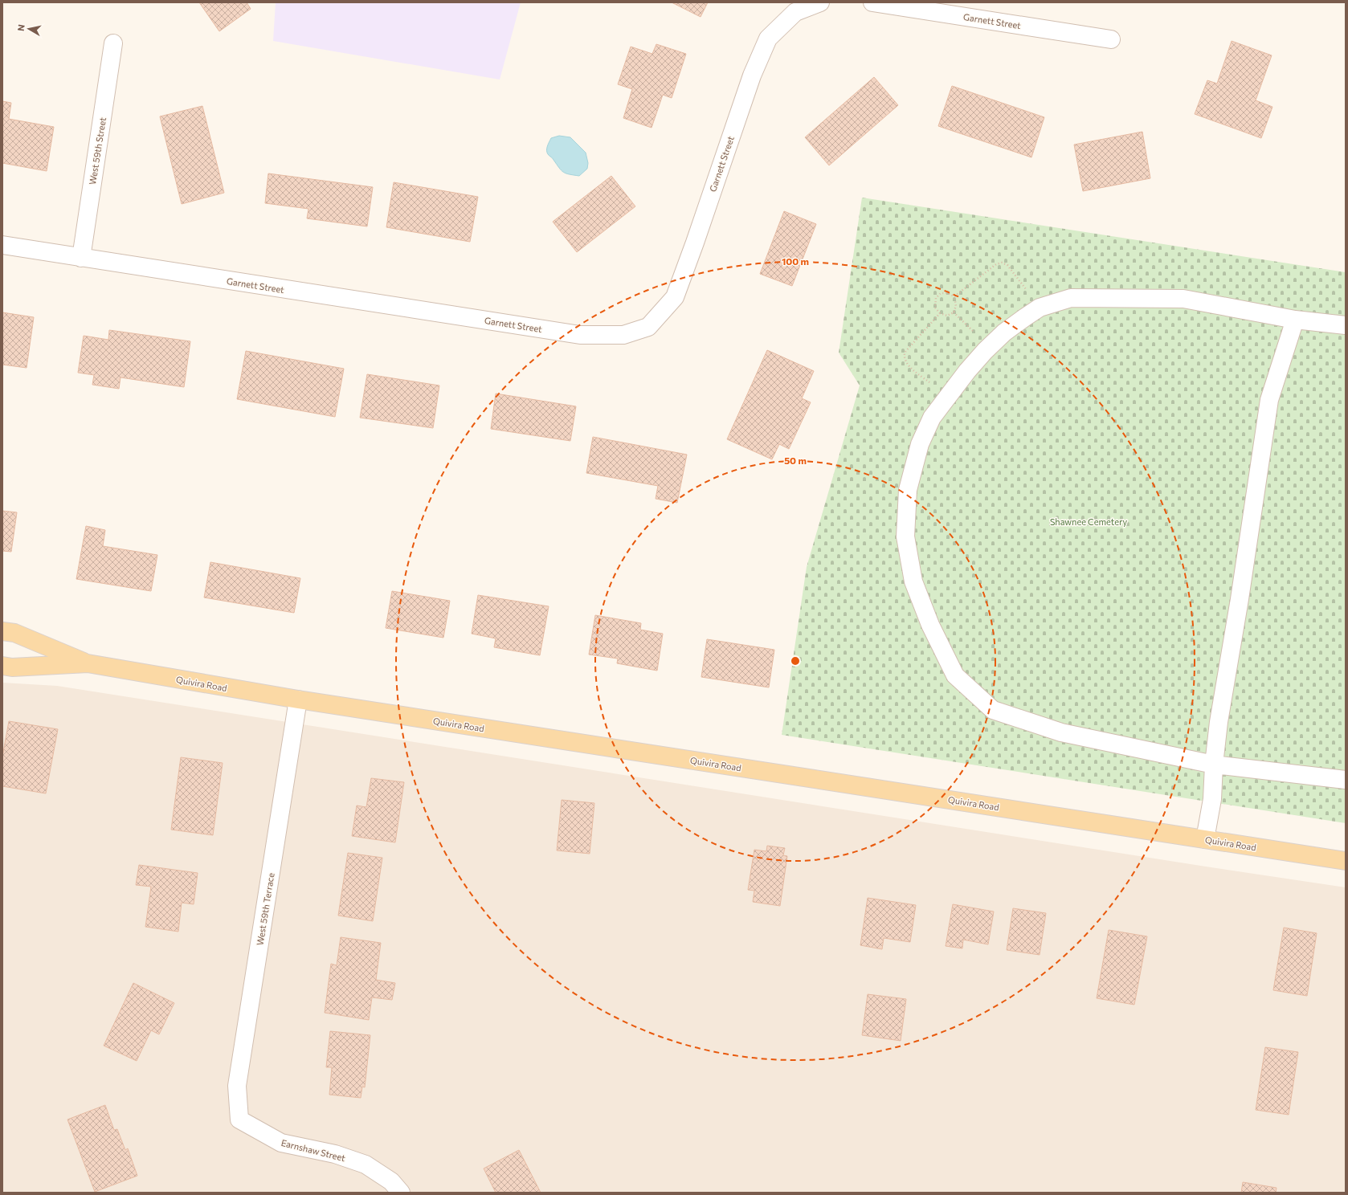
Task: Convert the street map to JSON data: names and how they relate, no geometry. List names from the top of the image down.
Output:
{
  "streets": {
    "main road": ["Quivira Road"],
    "street": [
      "Garnett Street",
      "West 59th Street",
      "West 59th Terrace",
      "Earnshaw Street"
    ]
  },
  "crossings": [
    ["Garnett Street", "West 59th Street"],
    ["Quivira Road", "West 59th Terrace"],
    ["West 59th Terrace", "Earnshaw Street"]
  ],
  "parks": ["Shawnee Cemetery"],
  "north": "left",
  "rings": ["100 m", "50 m"]
}
